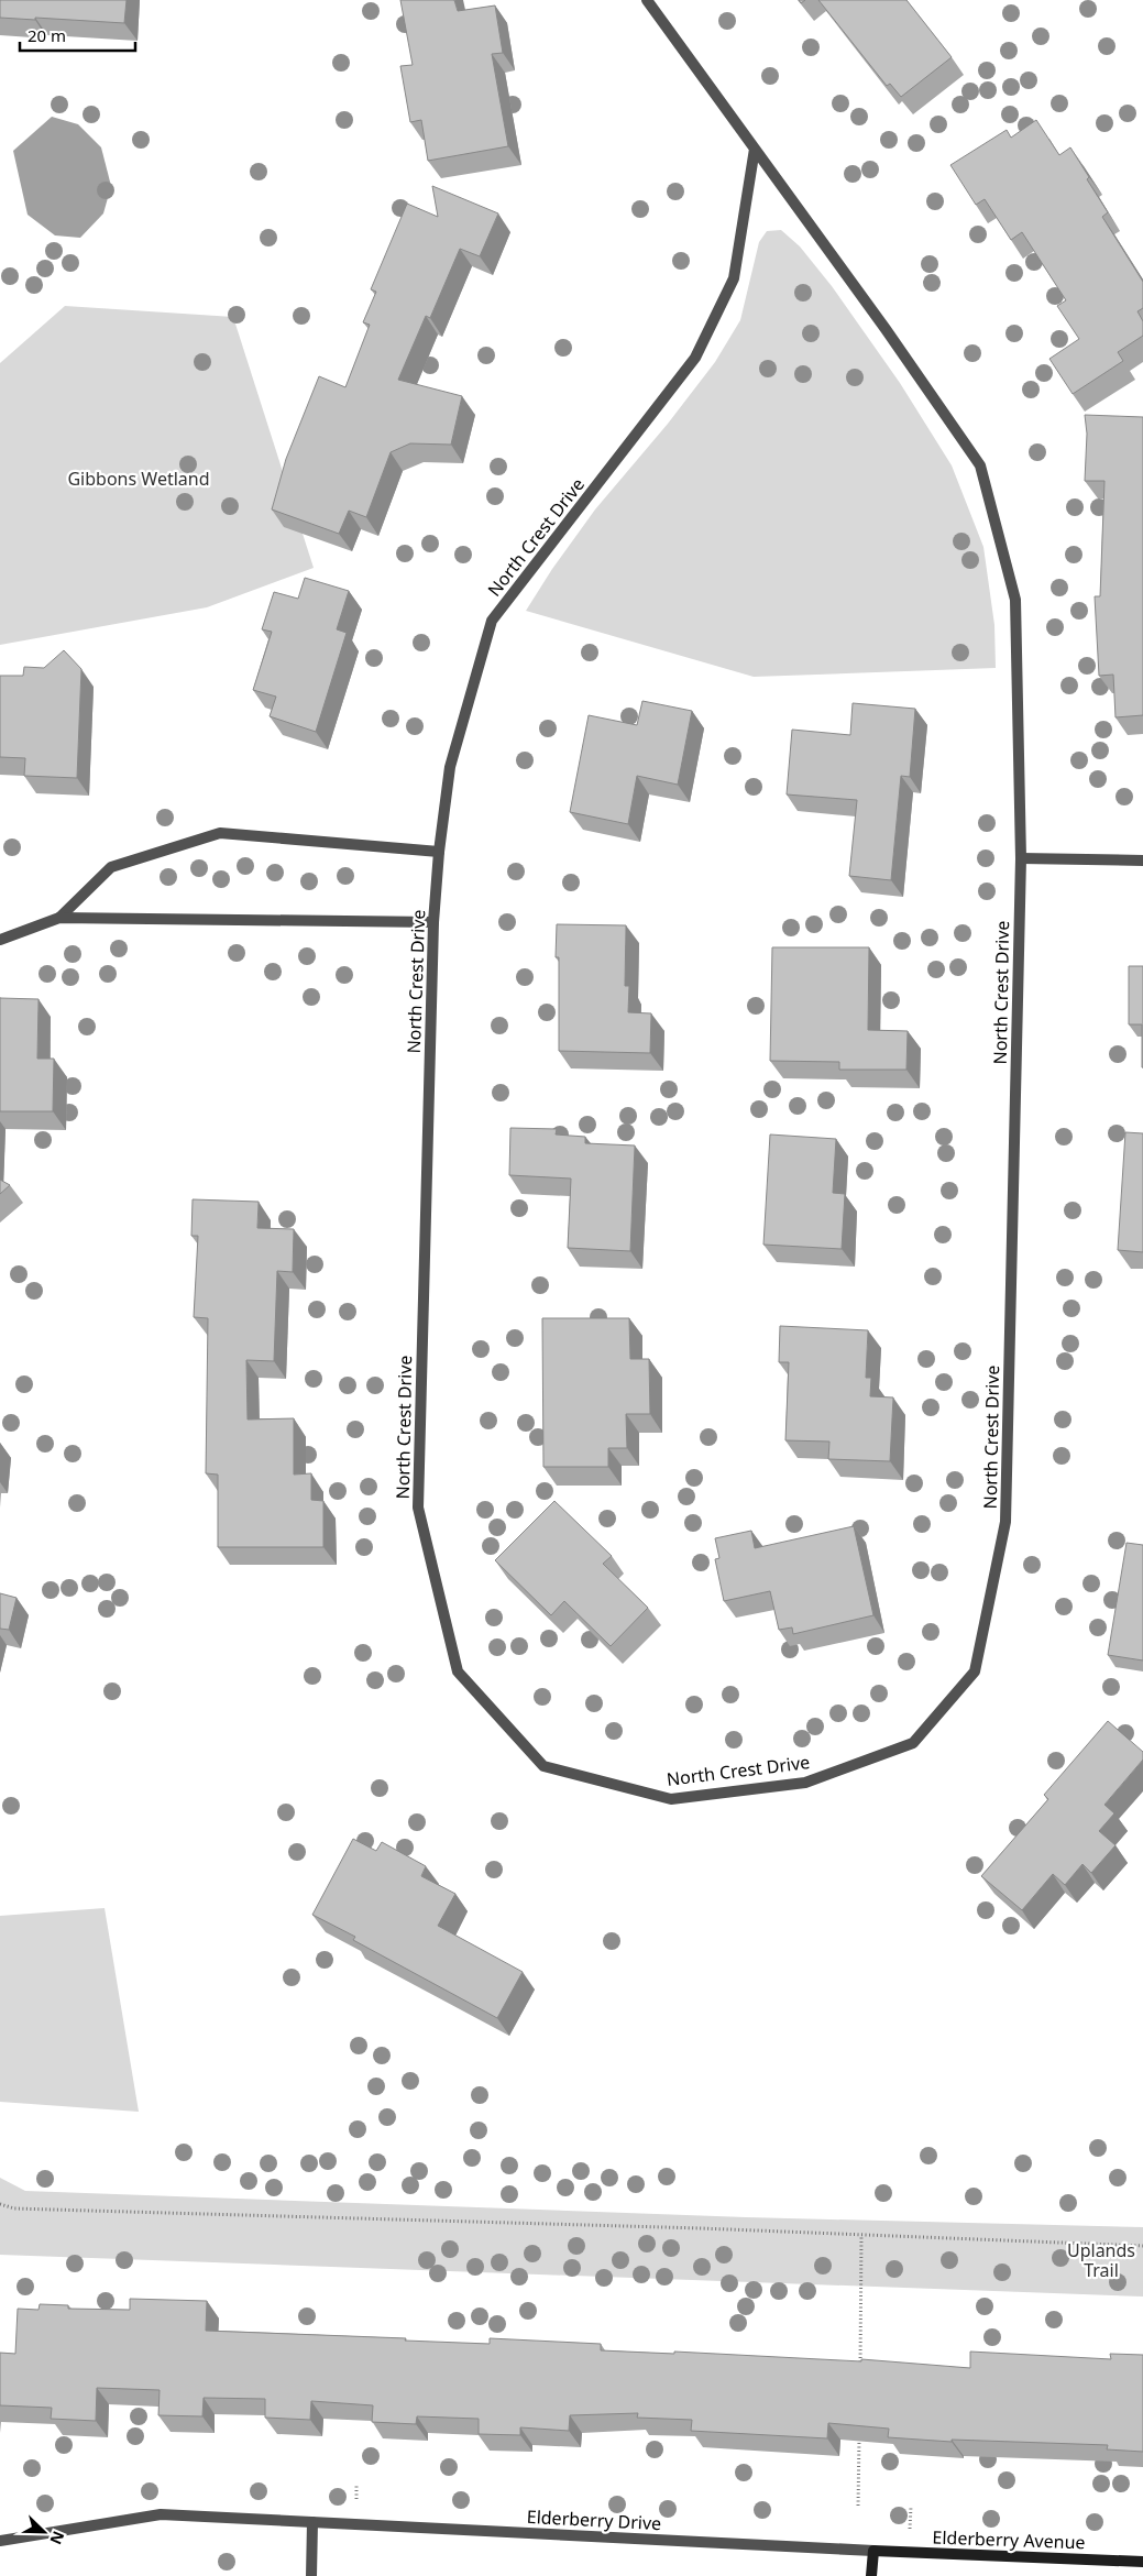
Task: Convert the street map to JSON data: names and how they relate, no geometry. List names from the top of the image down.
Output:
{
  "streets": {
    "street": ["North Crest Drive", "Elderberry Drive", "Elderberry Avenue"]
  },
  "crossings": [
    ["Elderberry Drive", "Elderberry Avenue"]
  ],
  "parks": ["Gibbons Wetland", "Uplands Trail"],
  "scale_bar": "20 m",
  "north": "bottom right"
}
